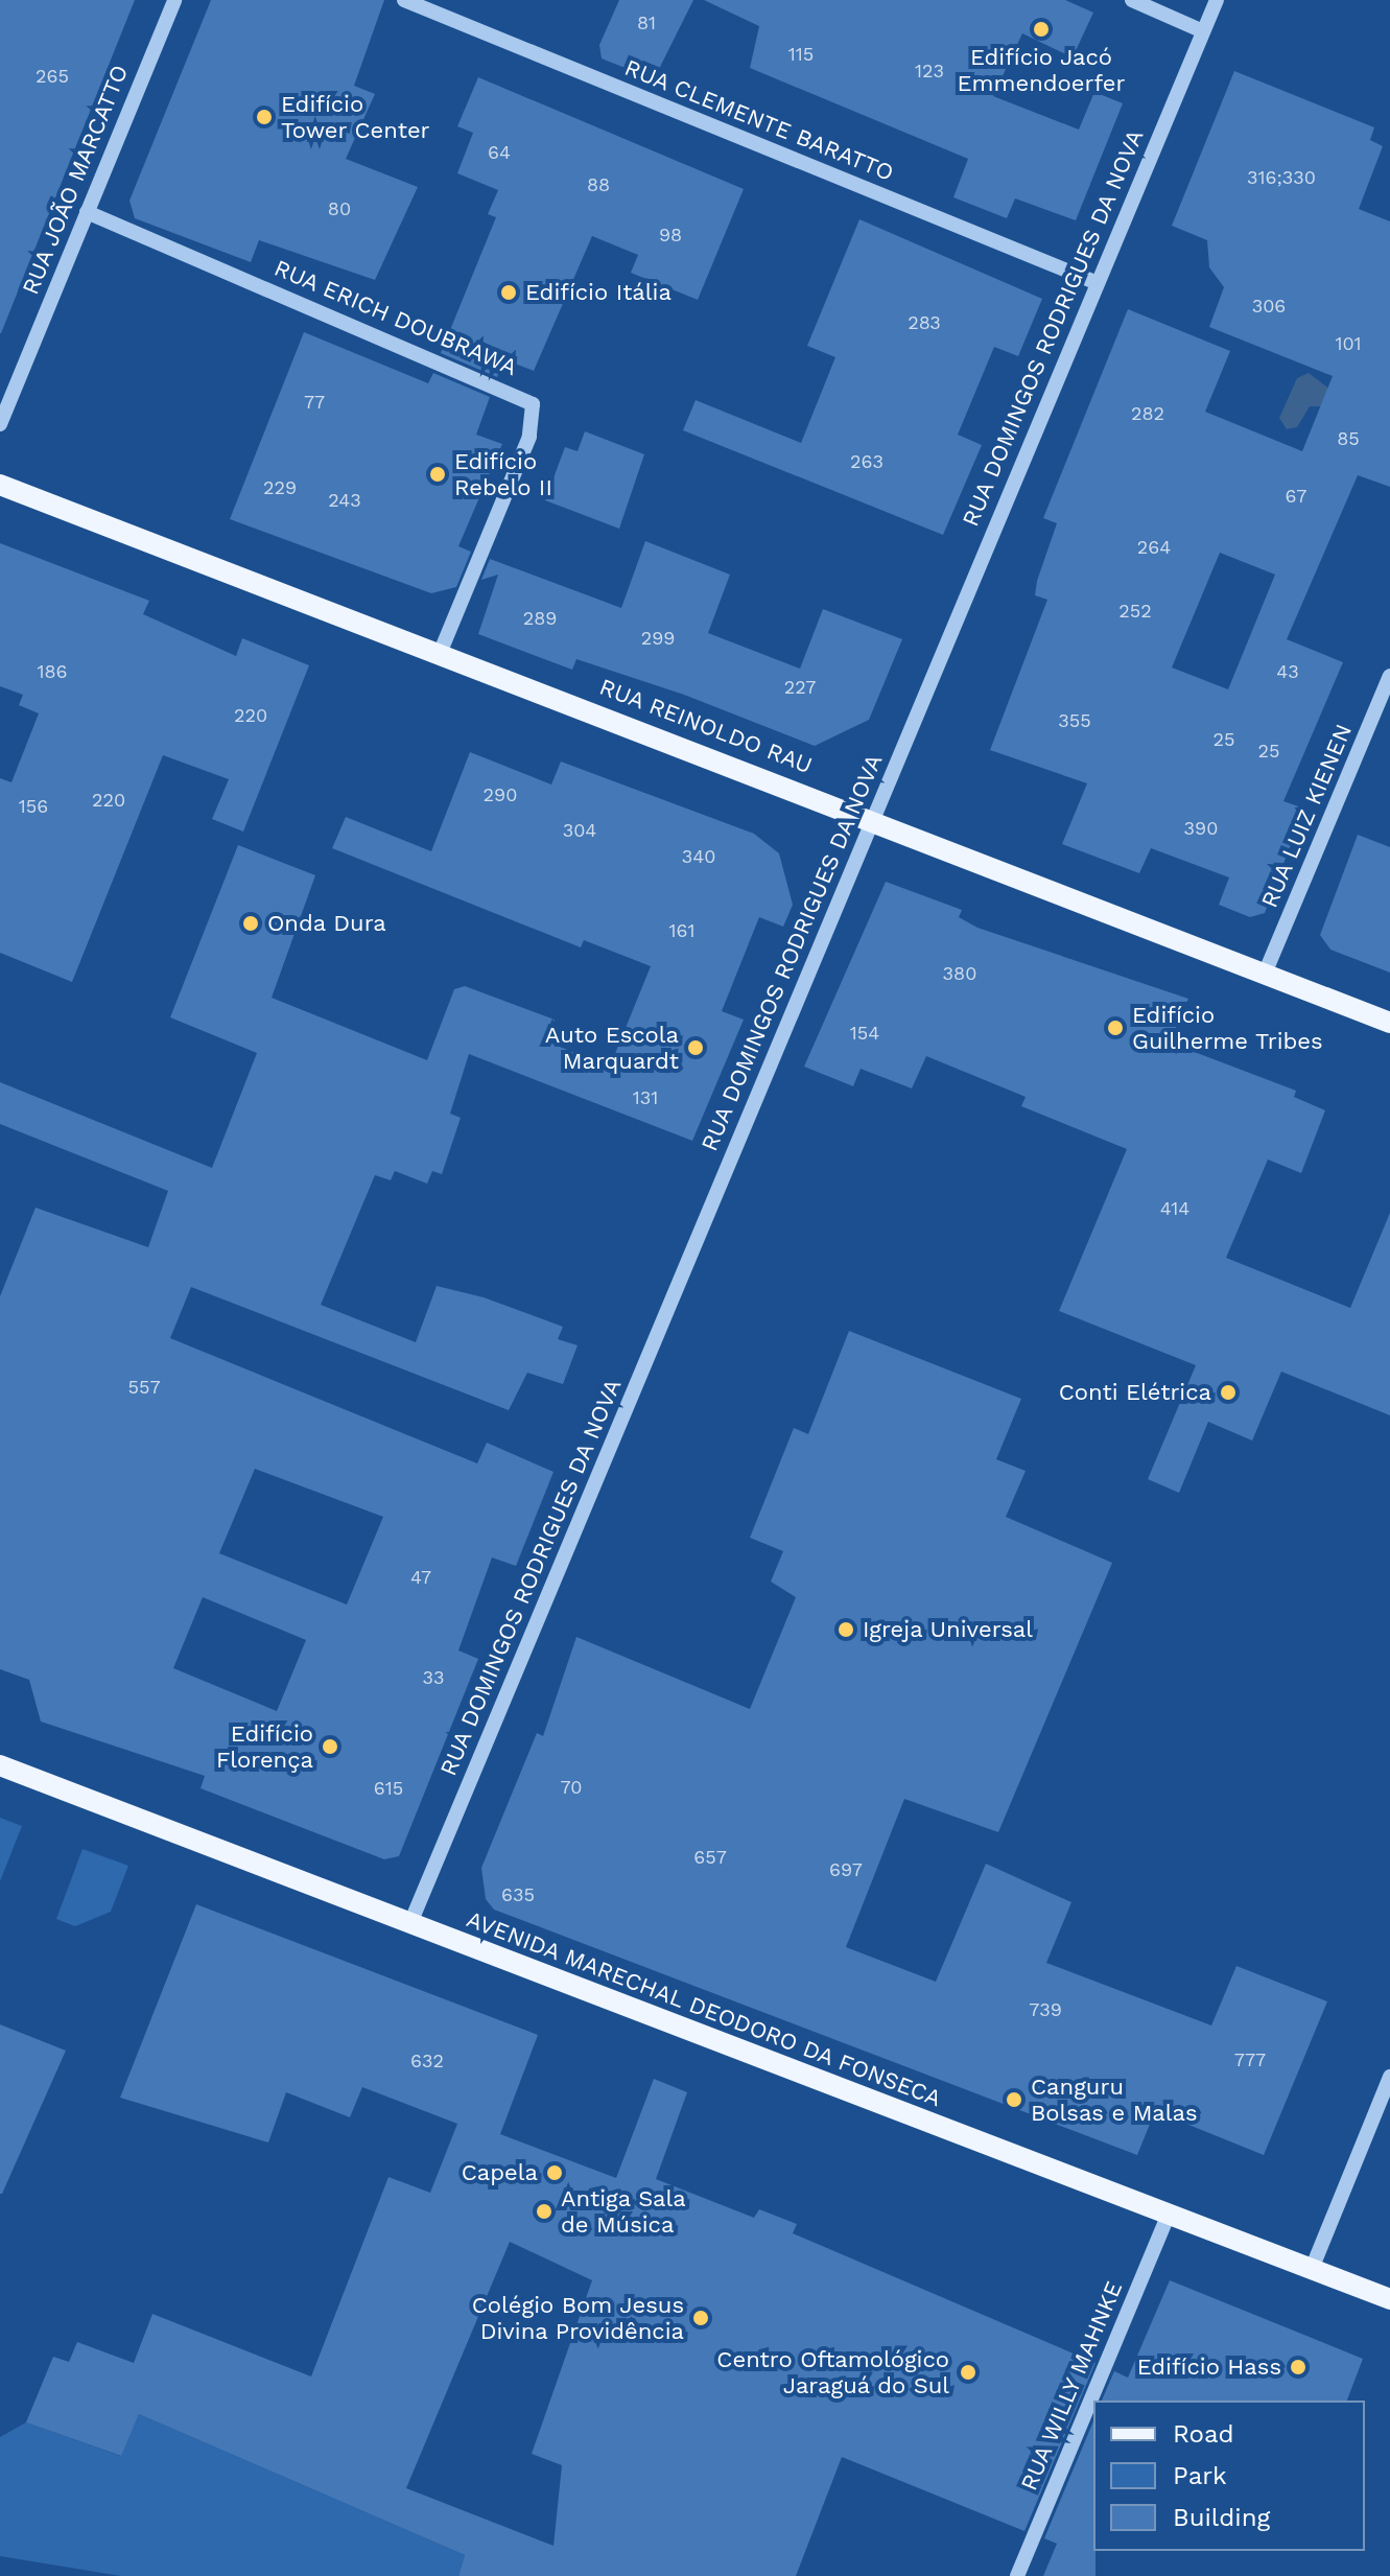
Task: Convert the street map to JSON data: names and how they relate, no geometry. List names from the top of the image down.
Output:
{
  "streets": {
    "main road": ["RUA REINOLDO RAU", "AVENIDA MARECHAL DEODORO DA FONSECA"],
    "street": [
      "RUA CLEMENTE BARATTO",
      "RUA JOÃO MARCATTO",
      "RUA ERICH DOUBRAWA",
      "RUA DOMINGOS RODRIGUES DA NOVA",
      "RUA LUIZ KIENEN",
      "RUA WILLY MAHNKE"
    ]
  },
  "crossings": [
    ["RUA CLEMENTE BARATTO", "RUA DOMINGOS RODRIGUES DA NOVA"],
    ["RUA JOÃO MARCATTO", "RUA ERICH DOUBRAWA"],
    ["RUA ERICH DOUBRAWA", "RUA REINOLDO RAU"],
    ["RUA DOMINGOS RODRIGUES DA NOVA", "RUA REINOLDO RAU"],
    ["RUA DOMINGOS RODRIGUES DA NOVA", "AVENIDA MARECHAL DEODORO DA FONSECA"],
    ["RUA REINOLDO RAU", "RUA LUIZ KIENEN"],
    ["AVENIDA MARECHAL DEODORO DA FONSECA", "RUA WILLY MAHNKE"]
  ],
  "places": [
    "Edifício Jacó Emmendoerfer",
    "Edifício Tower Center",
    "Edifício Itália",
    "Edifício Rebelo II",
    "Onda Dura",
    "Edifício Guilherme Tribes",
    "Auto Escola Marquardt",
    "Conti Elétrica",
    "Igreja Universal",
    "Edifício Florença",
    "Canguru Bolsas e Malas",
    "Capela",
    "Antiga Sala de Música",
    "Colégio Bom Jesus Divina Providência",
    "Edifício Hass",
    "Centro Oftamológico Jaraguá do Sul"
  ],
  "house_numbers": [
    "81",
    "115",
    "123",
    "265",
    "64",
    "316;330",
    "88",
    "80",
    "98",
    "306",
    "283",
    "101",
    "77",
    "282",
    "85",
    "263",
    "229",
    "67",
    "243",
    "264",
    "252",
    "289",
    "299",
    "186",
    "43",
    "227",
    "220",
    "355",
    "25",
    "25",
    "290",
    "220",
    "156",
    "390",
    "304",
    "340",
    "161",
    "380",
    "154",
    "131",
    "414",
    "557",
    "47",
    "33",
    "70",
    "615",
    "657",
    "697",
    "635",
    "739",
    "777",
    "632"
  ],
  "legend": ["Road", "Park", "Building"]
}
